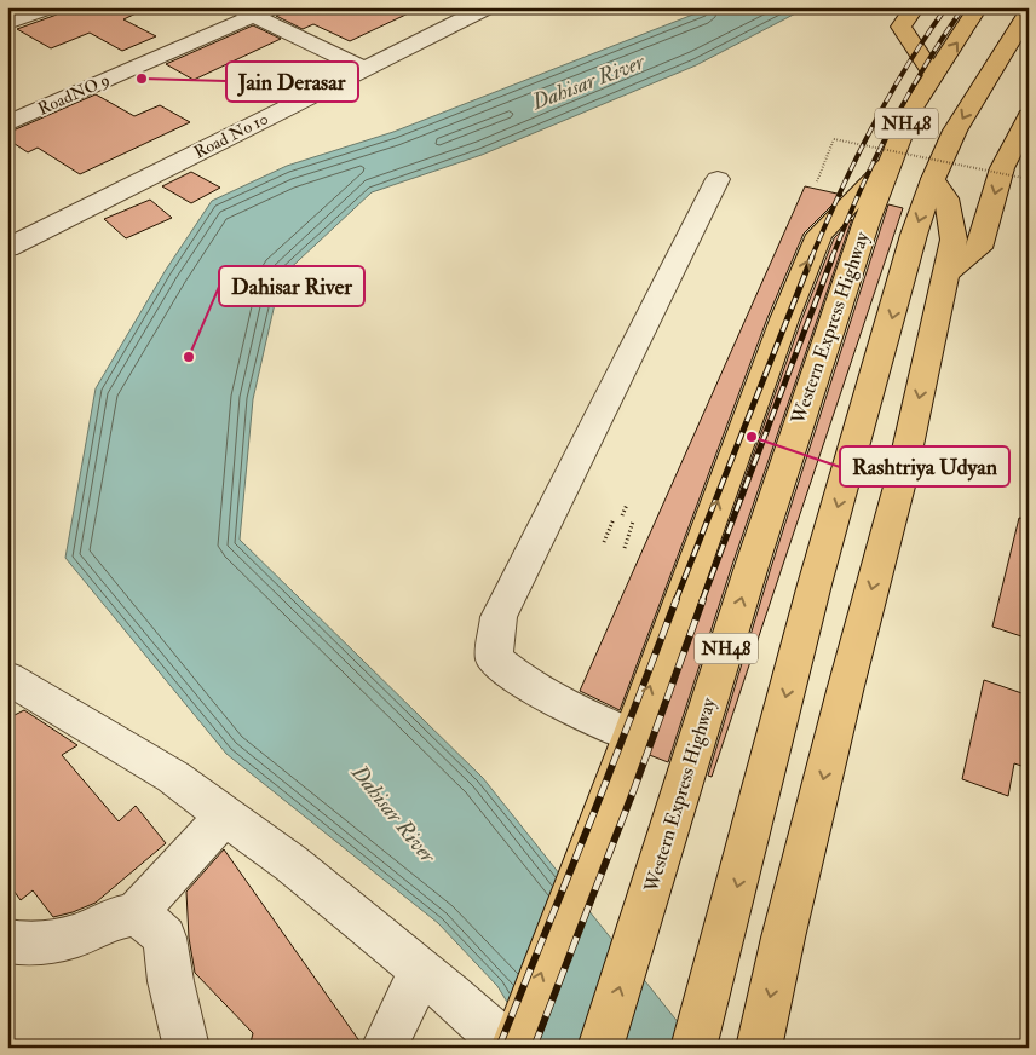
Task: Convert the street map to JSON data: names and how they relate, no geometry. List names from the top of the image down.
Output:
{
  "streets": {
    "main road": ["NH48", "Western Express Highway"],
    "street": ["RoadNO 9", "Road No 10"]
  },
  "water": ["Dahisar River"],
  "places": ["Jain Derasar", "Dahisar River", "Rashtriya Udyan"]
}
